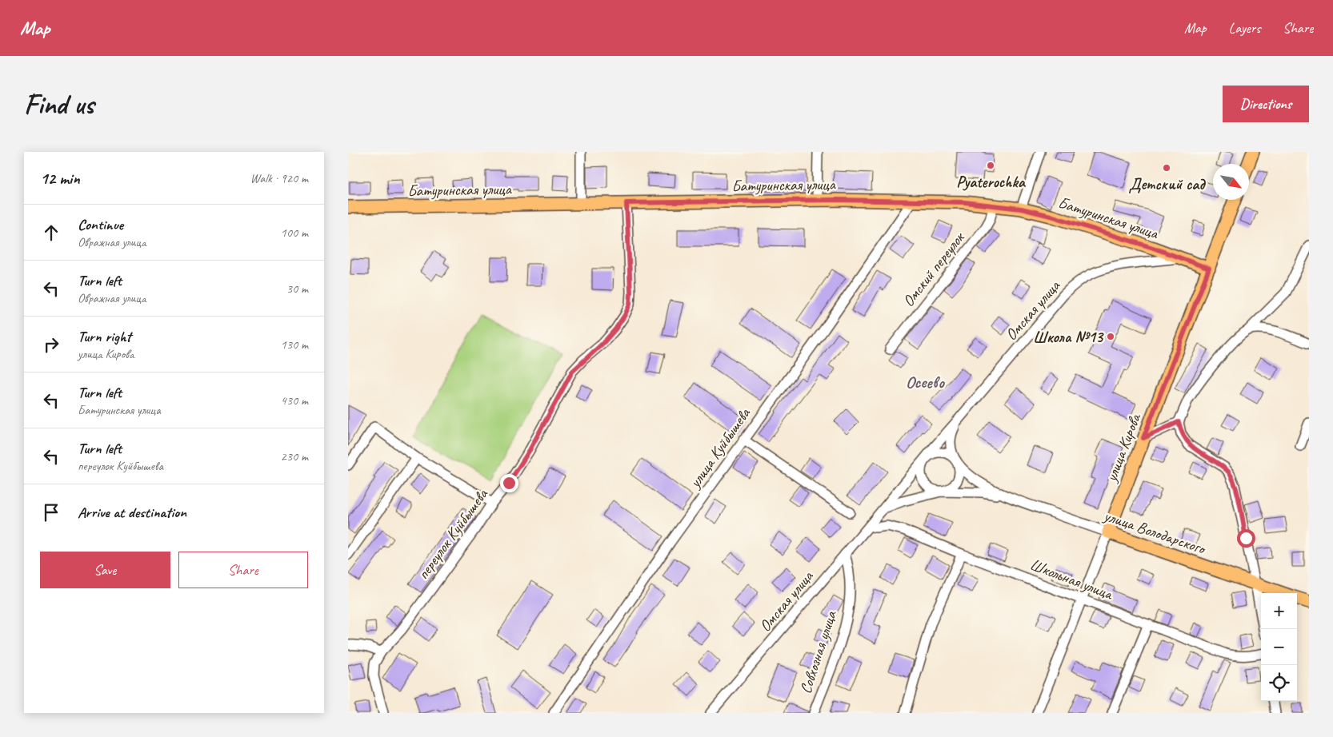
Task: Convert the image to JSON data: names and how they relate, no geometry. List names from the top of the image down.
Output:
{
  "streets": {
    "main road": ["Батуринская улица", "улица Кирова", "улица Володарского"],
    "street": [
      "Омский переулок",
      "Омская улица",
      "улица Куйбышева",
      "переулок Куйбышева",
      "Школьная улица",
      "Совхозная улица"
    ]
  },
  "crossings": [
    ["Батуринская улица", "Омский переулок"],
    ["Батуринская улица", "Омская улица"],
    ["Батуринская улица", "улица Куйбышева"],
    ["Батуринская улица", "улица Кирова"],
    ["Батуринская улица", "переулок Куйбышева"],
    ["Омская улица", "улица Володарского"],
    ["Омская улица", "Школьная улица"],
    ["Омская улица", "Совхозная улица"],
    ["улица Кирова", "улица Володарского"],
    ["улица Кирова", "Школьная улица"]
  ],
  "districts": ["Осеево"],
  "places": ["Pyaterochka", "Детский сад", "Школа №13"],
  "north": "bottom right",
  "page": {
    "header": "Map",
    "nav": ["Map", "Layers", "Share"],
    "buttons": [
      "Directions",
      ["Save", "Share"]
    ],
    "title": "Find us",
    "heading": ["12 min", "Walk · 920 m"],
    "list": [
      ["Continue", "Овражная улица", "100 m"],
      ["Turn left", "Овражная улица", "30 m"],
      ["Turn right", "улица Кирова", "130 m"],
      ["Turn left", "Батуринская улица", "430 m"],
      ["Turn left", "переулок Куйбышева", "230 m"],
      "Arrive at destination"
    ],
    "map_buttons": ["+", "−"]
  }
}
